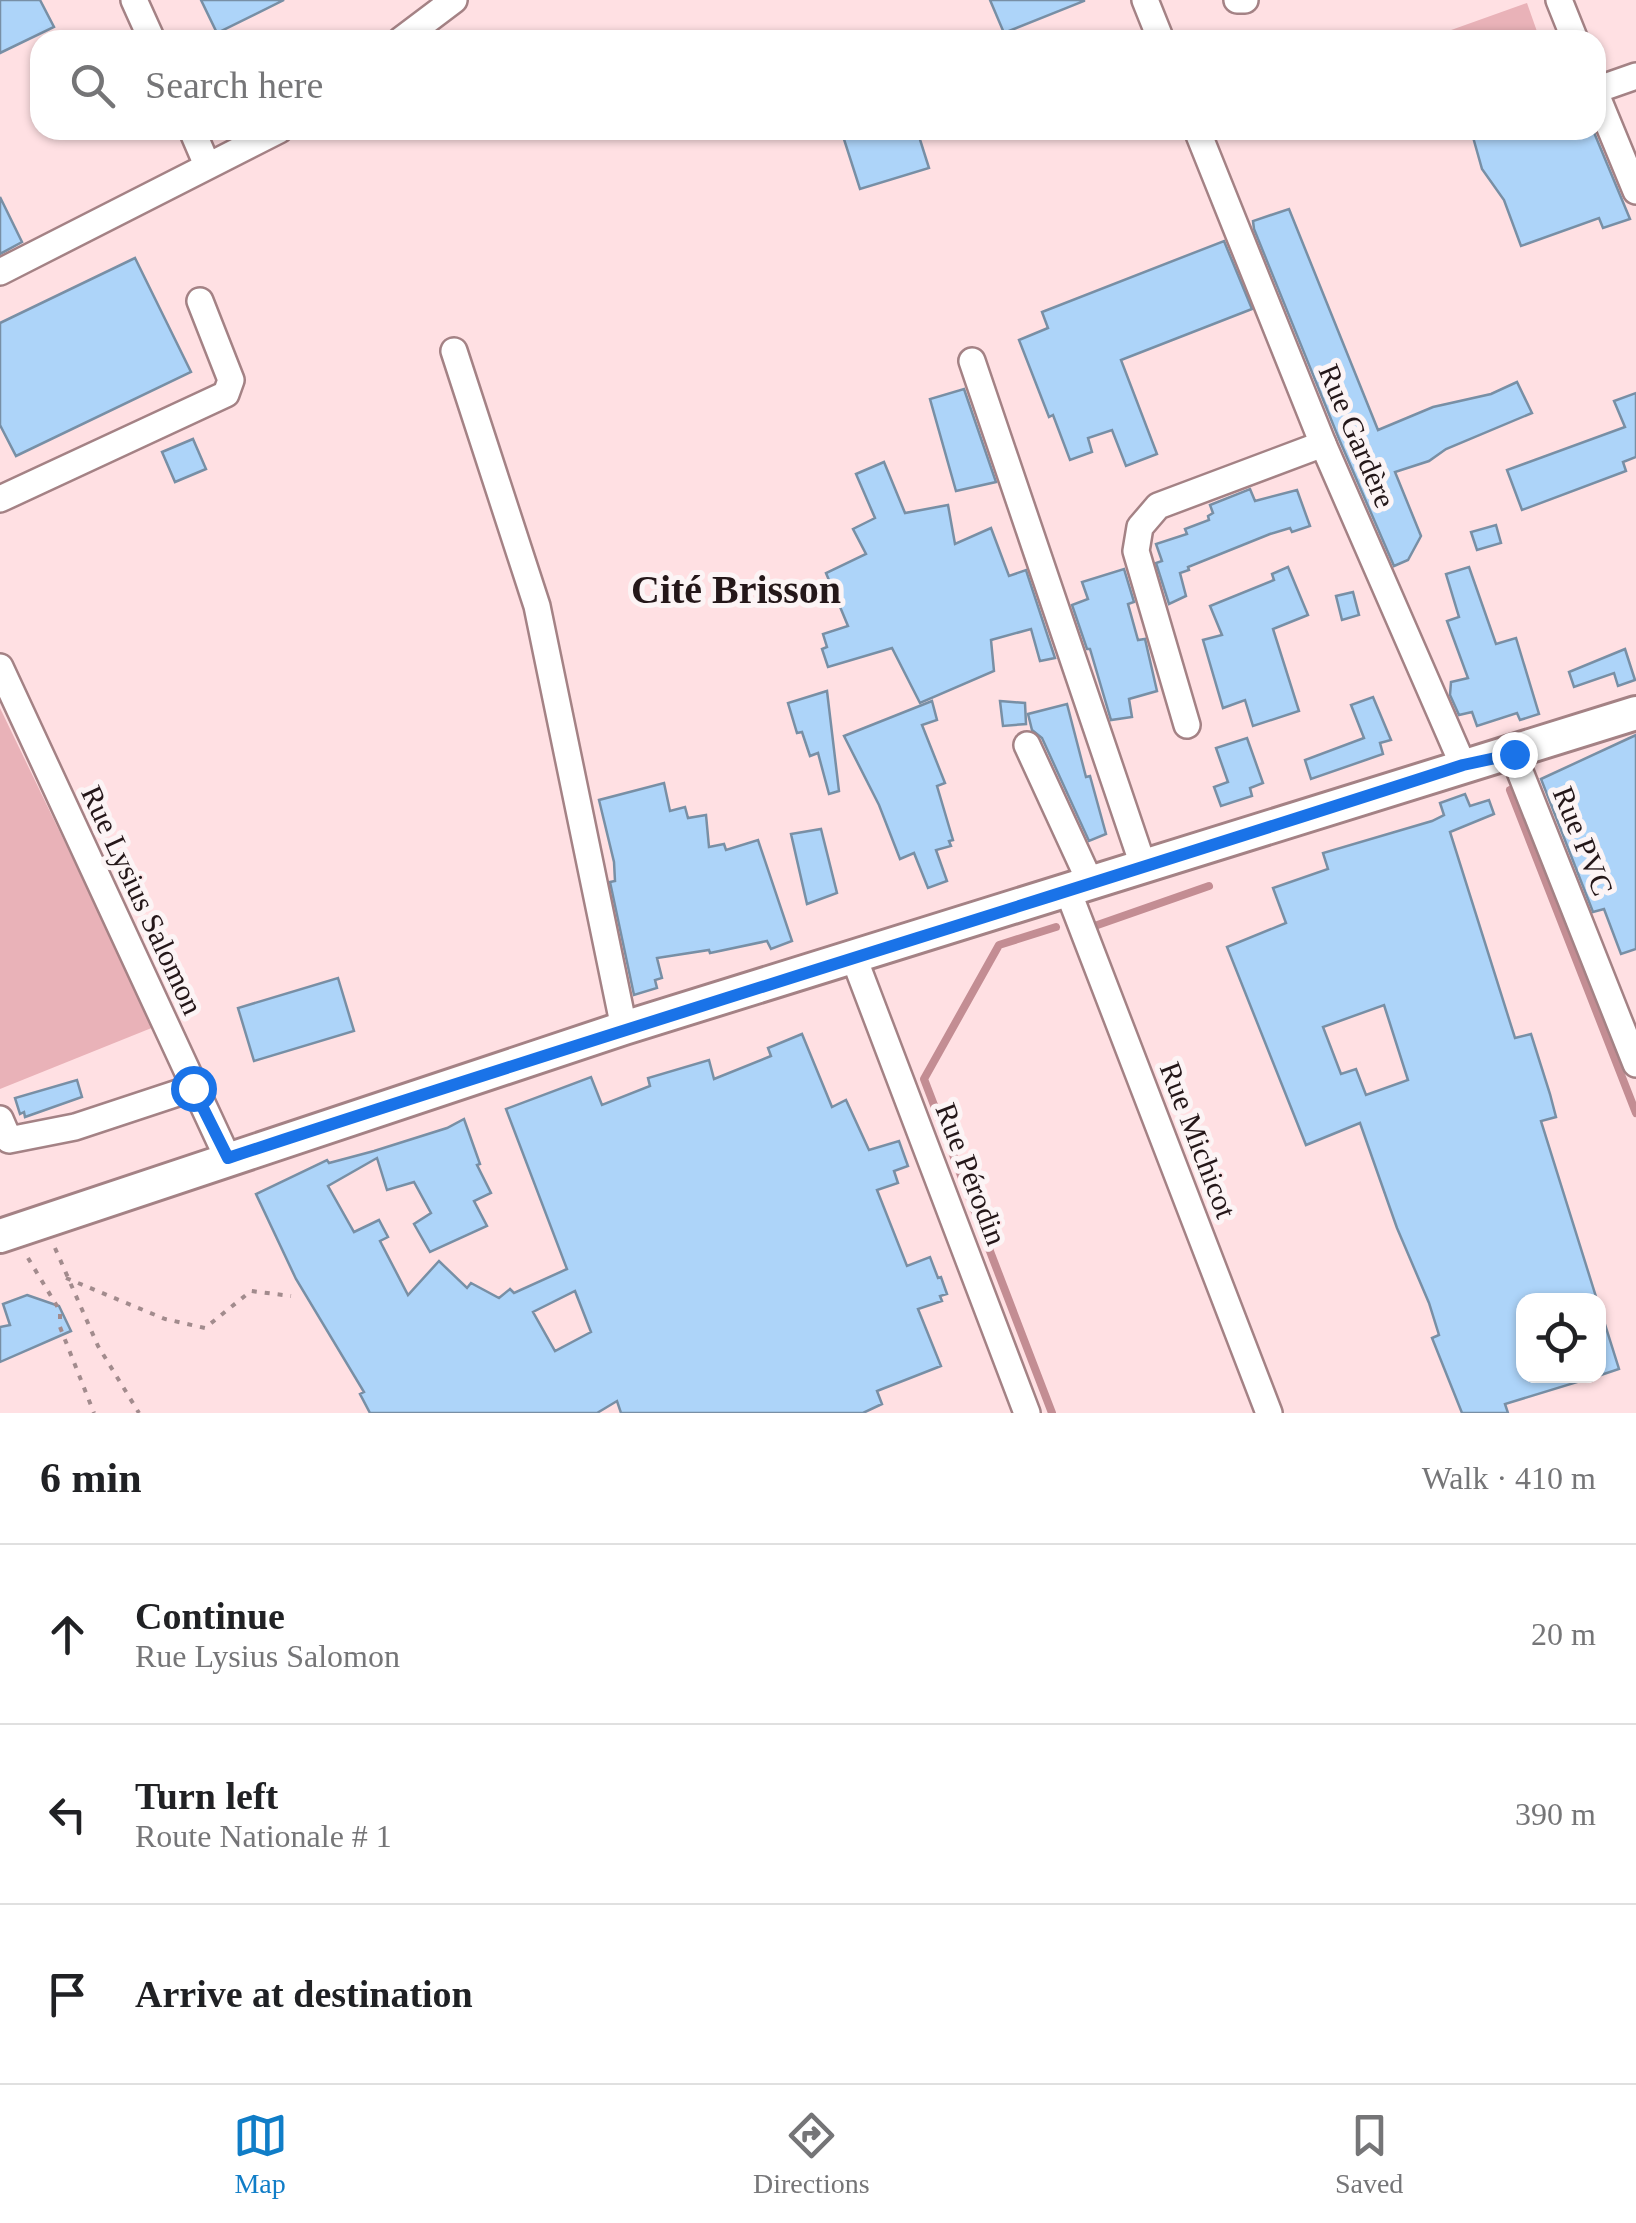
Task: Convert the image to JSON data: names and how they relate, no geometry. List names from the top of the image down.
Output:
{
  "streets": {
    "street": [
      "Rue Gardère",
      "Rue PVC",
      "Rue Lysius Salomon",
      "Rue Michicot",
      "Rue Pérodin"
    ]
  },
  "districts": ["Cité Brisson"],
  "page": {
    "search": "Search here",
    "heading": ["6 min", "Walk · 410 m"],
    "list": [
      ["Continue", "Rue Lysius Salomon", "20 m"],
      ["Turn left", "Route Nationale # 1", "390 m"],
      "Arrive at destination"
    ],
    "nav": ["Map", "Directions", "Saved"]
  }
}
